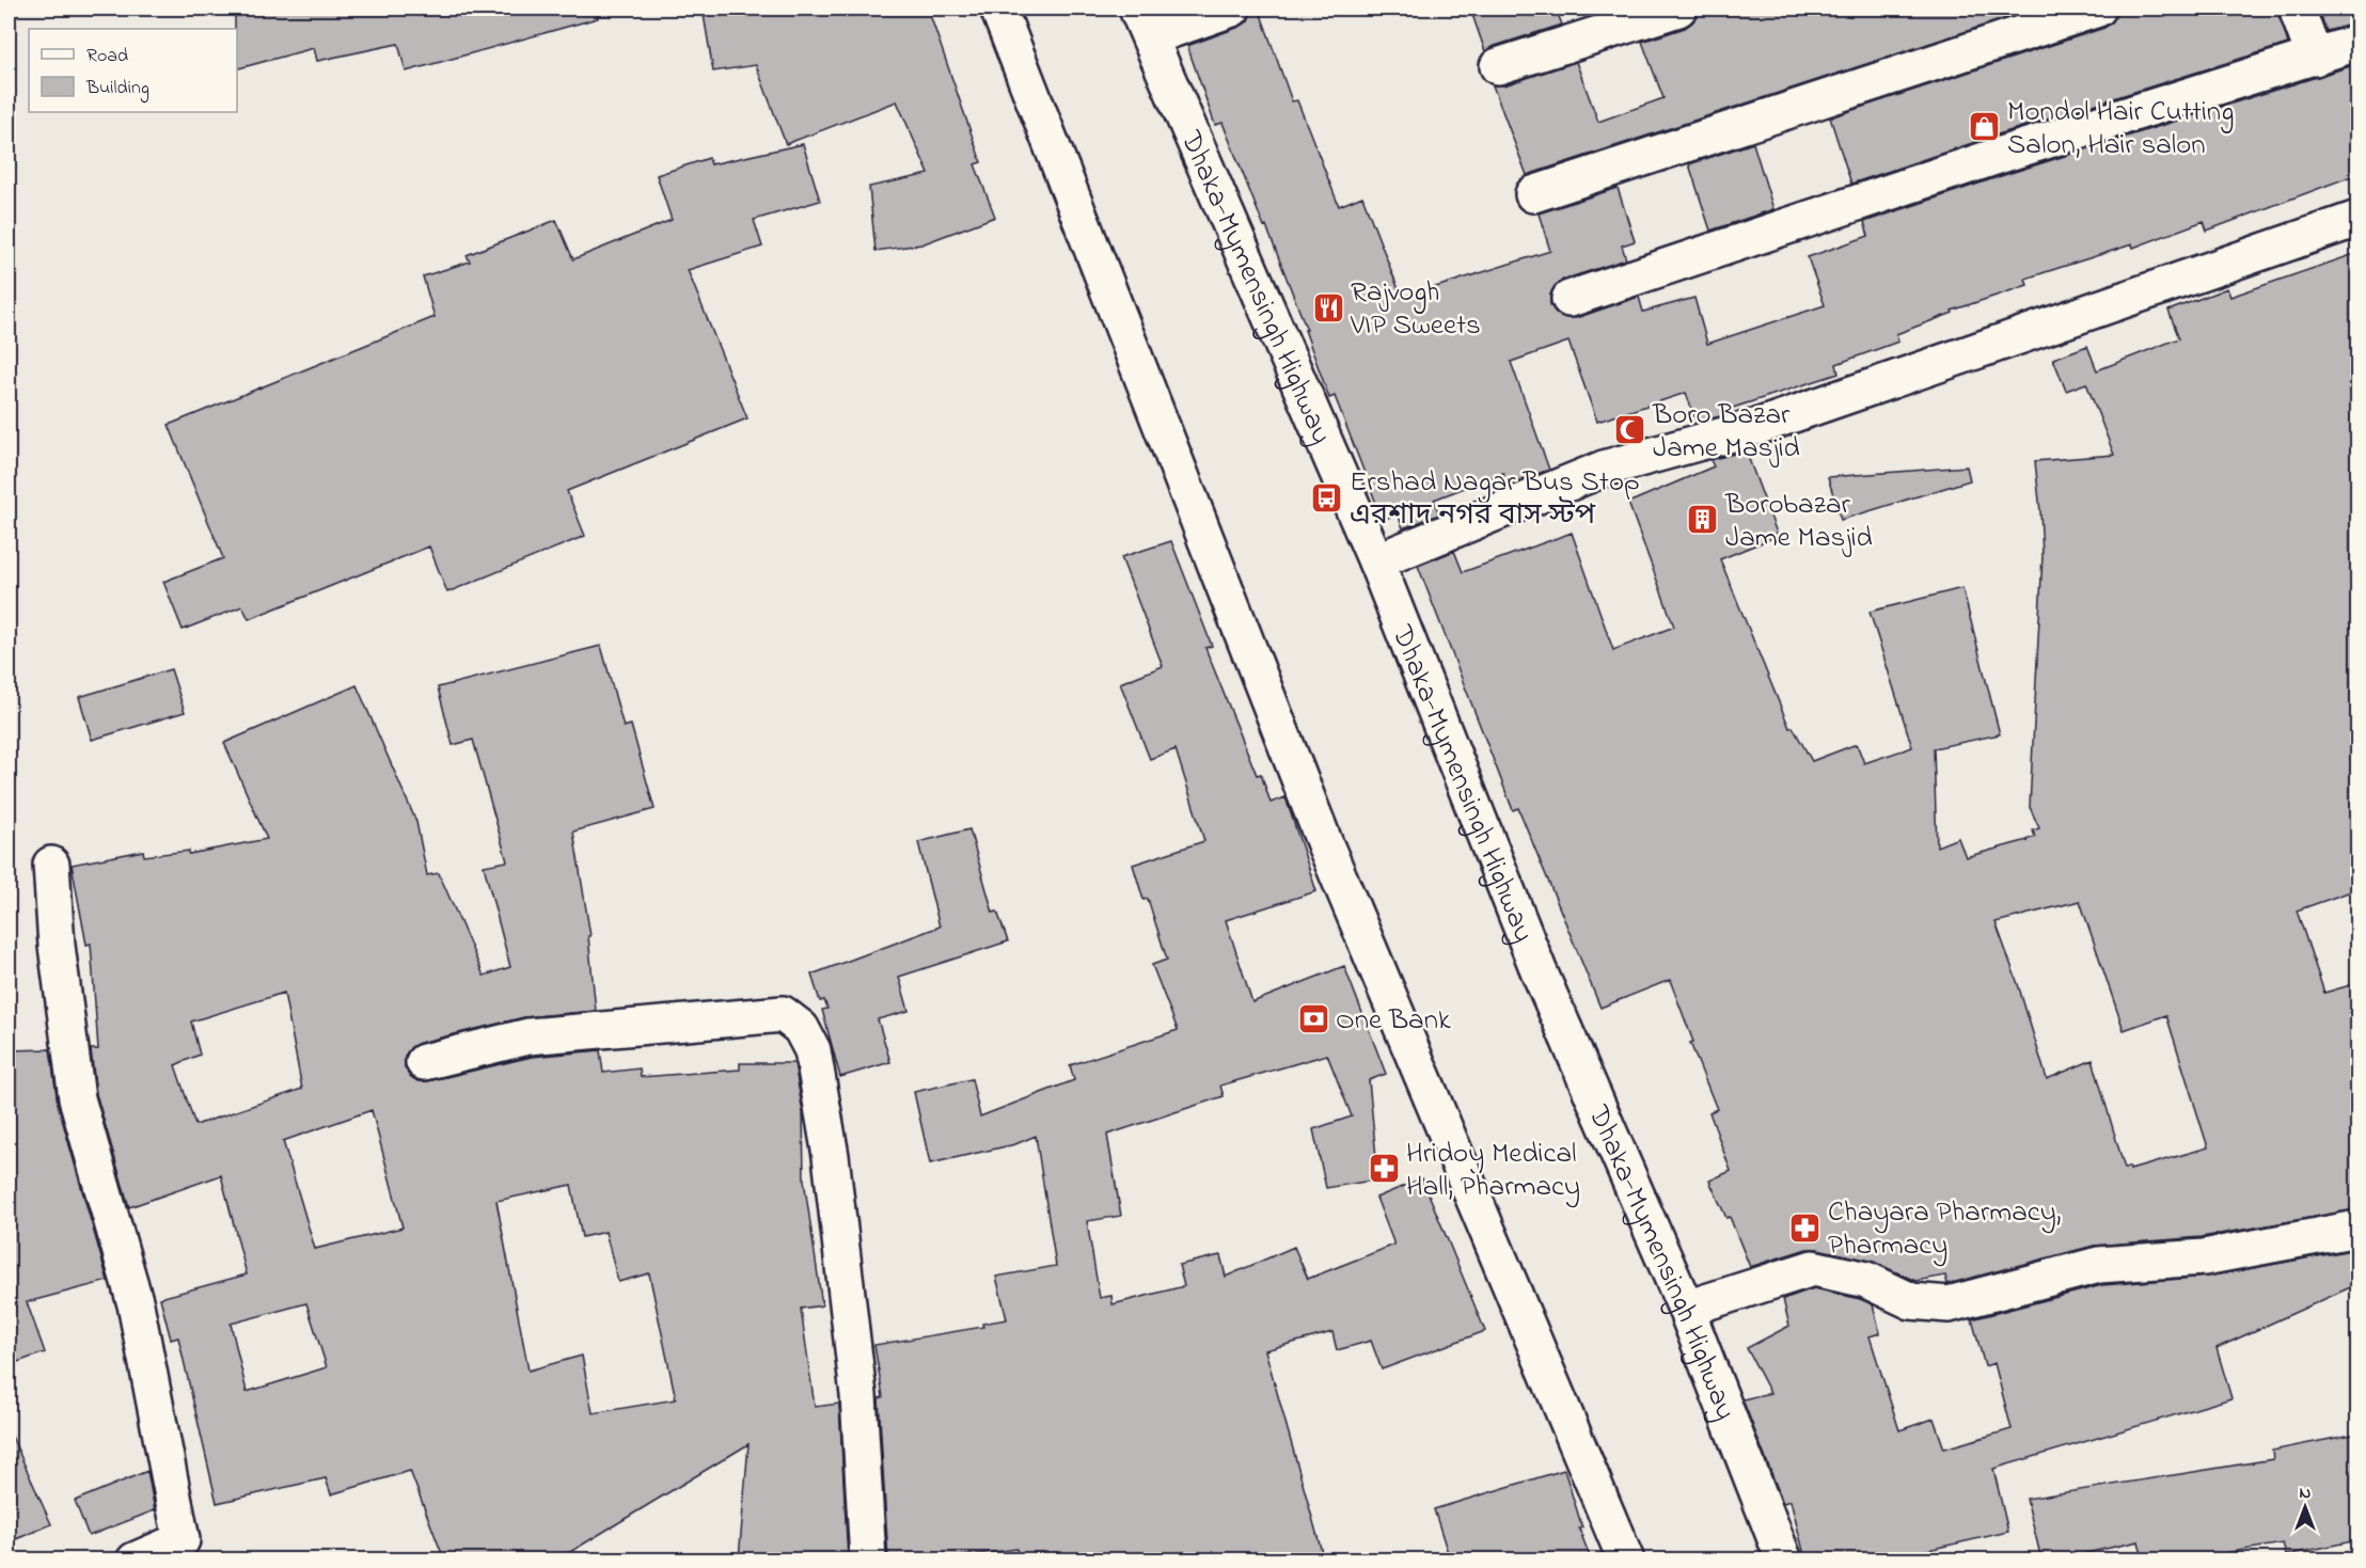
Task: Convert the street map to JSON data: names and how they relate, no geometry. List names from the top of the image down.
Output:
{
  "streets": {
    "main road": ["Dhaka-Mymensingh Highway"]
  },
  "places": {
    "shop": ["Mondol Hair Cutting Salon, Hair salon"],
    "restaurant": ["Rajvogh VIP Sweets"],
    "mosque": ["Boro Bazar Jame Masjid"],
    "bus stop": ["Ershad Nagar Bus Stop এরশাদ নগর বাস স্টপ"],
    "building": ["Borobazar Jame Masjid"],
    "bank": ["One Bank"],
    "pharmacy": ["Hridoy Medical Hall, Pharmacy", "Chayara Pharmacy, Pharmacy"]
  },
  "legend": ["Road", "Building"],
  "north": "top"
}
